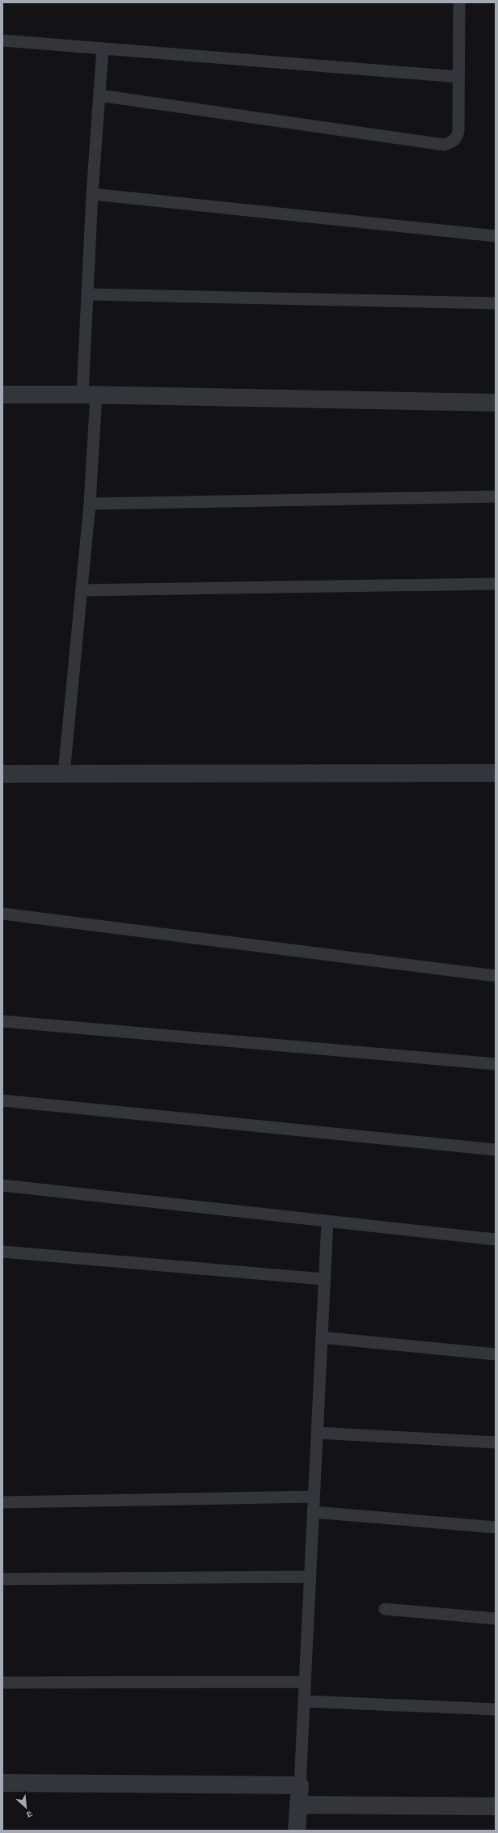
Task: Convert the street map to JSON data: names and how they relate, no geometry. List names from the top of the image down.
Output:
{
  "north": "bottom right"
}
